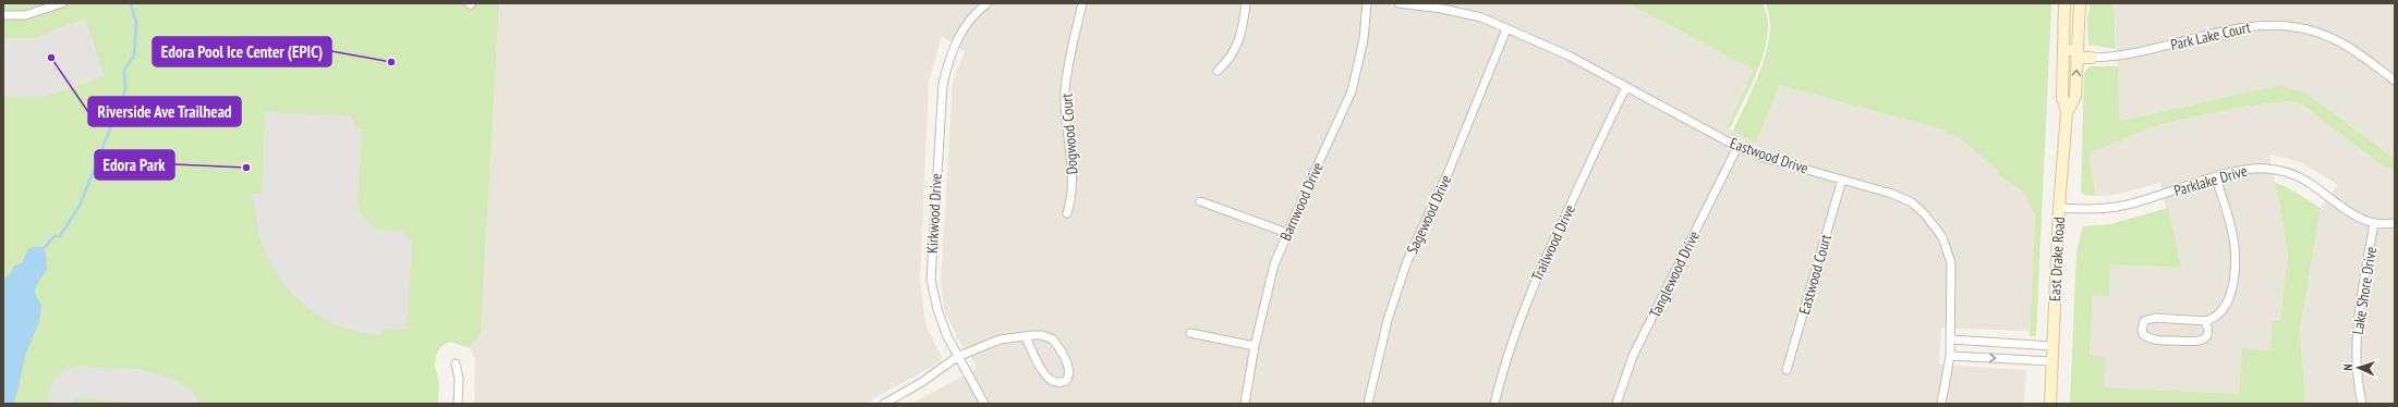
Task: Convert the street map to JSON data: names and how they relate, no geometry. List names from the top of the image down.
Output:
{
  "streets": {
    "main road": ["East Drake Road"],
    "street": [
      "Park Lake Court",
      "Dogwood Court",
      "Eastwood Drive",
      "Parklake Drive",
      "Barnwood Drive",
      "Kirkwood Drive",
      "Sagewood Drive",
      "Trailwood Drive",
      "Tanglewood Drive",
      "Eastwood Court",
      "Lake Shore Drive"
    ]
  },
  "crossings": [
    ["Eastwood Drive", "Sagewood Drive"],
    ["Eastwood Drive", "Trailwood Drive"],
    ["Eastwood Drive", "Tanglewood Drive"],
    ["Eastwood Drive", "Eastwood Court"],
    ["Parklake Drive", "East Drake Road"],
    ["Parklake Drive", "Lake Shore Drive"]
  ],
  "places": ["Riverside Ave Trailhead", "Edora Pool Ice Center (EPIC)", "Edora Park"],
  "north": "left"
}
